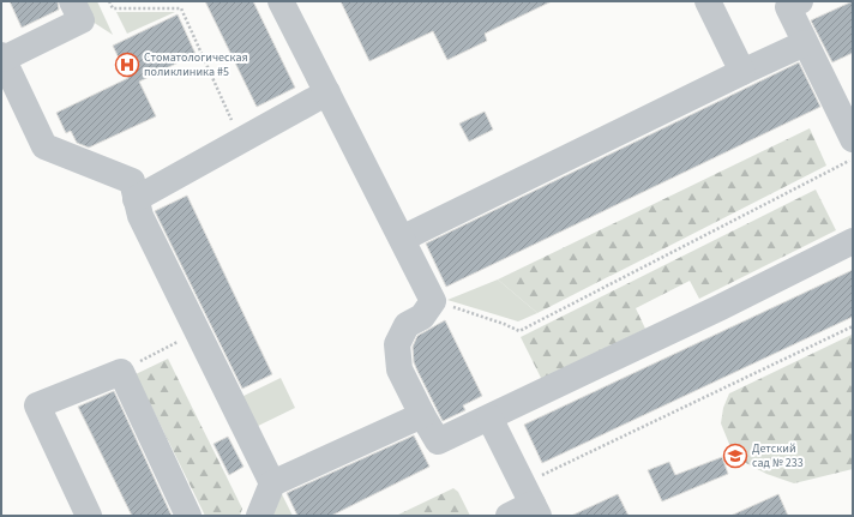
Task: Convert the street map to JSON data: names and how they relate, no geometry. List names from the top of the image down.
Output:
{
  "places": {
    "hospital": ["Стоматологическая поликлиника #5"],
    "school or university": ["Детский сад № 233"]
  }
}
